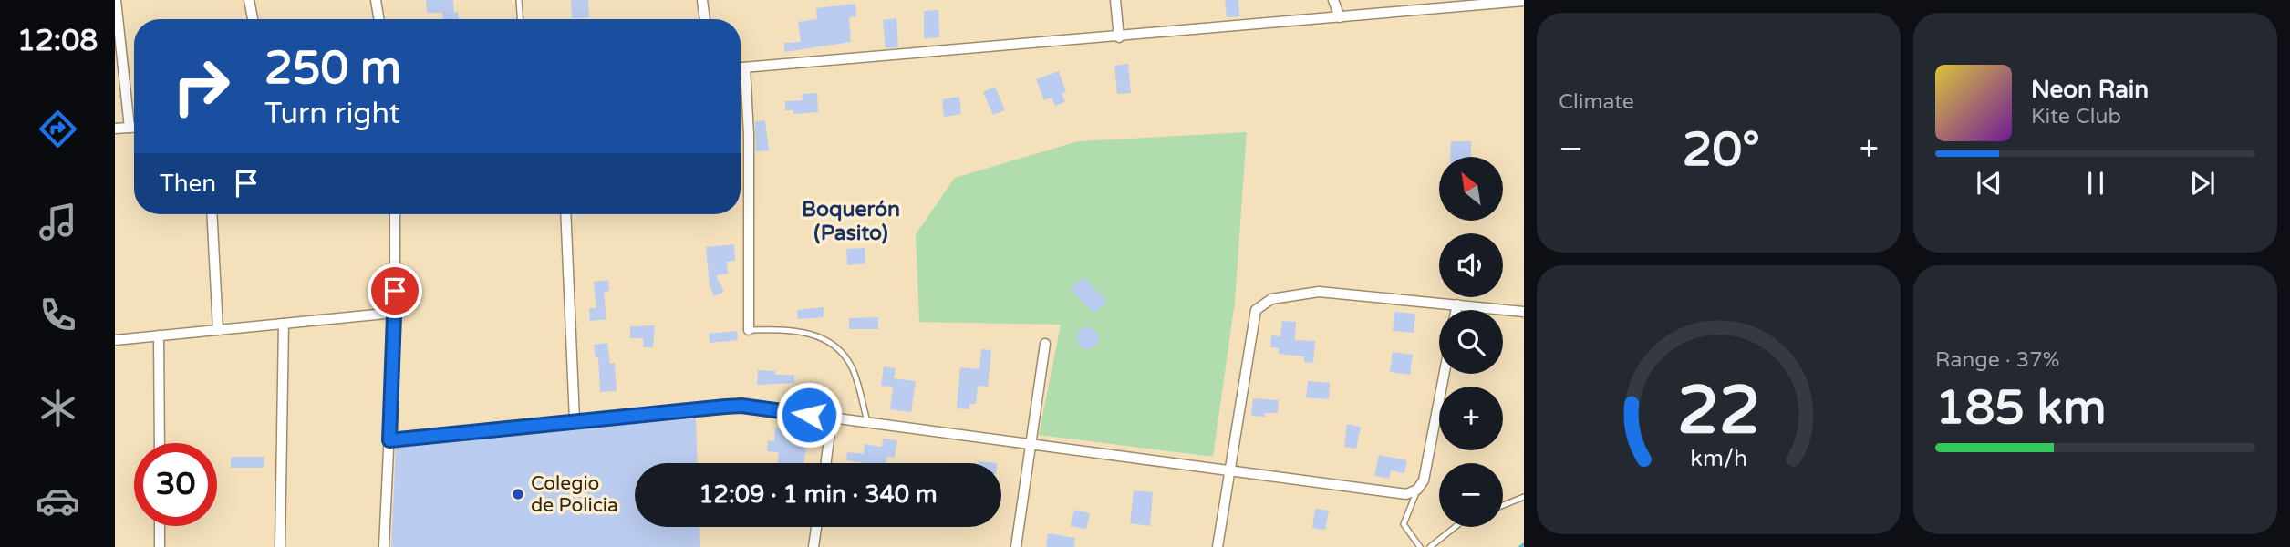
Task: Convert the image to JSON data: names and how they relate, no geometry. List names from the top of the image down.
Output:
{
  "districts": ["Boquerón (Pasito)"],
  "places": ["Colegio de Policia"],
  "north": "top left",
  "page": {
    "tabs": "12:08",
    "tile": [
      "Climate",
      ["Range · 37%", "185 km"]
    ],
    "turn": ["250 m", "Turn right"],
    "song": ["Neon Rain", "Kite Club"],
    "heat": ["−", "20°", "+"],
    "then": "Then",
    "map_buttons": ["+", "−"],
    "limit": "30",
    "trip": "12:09 · 1 min · 340 m",
    "gauge": ["22", "km/h"]
  }
}
